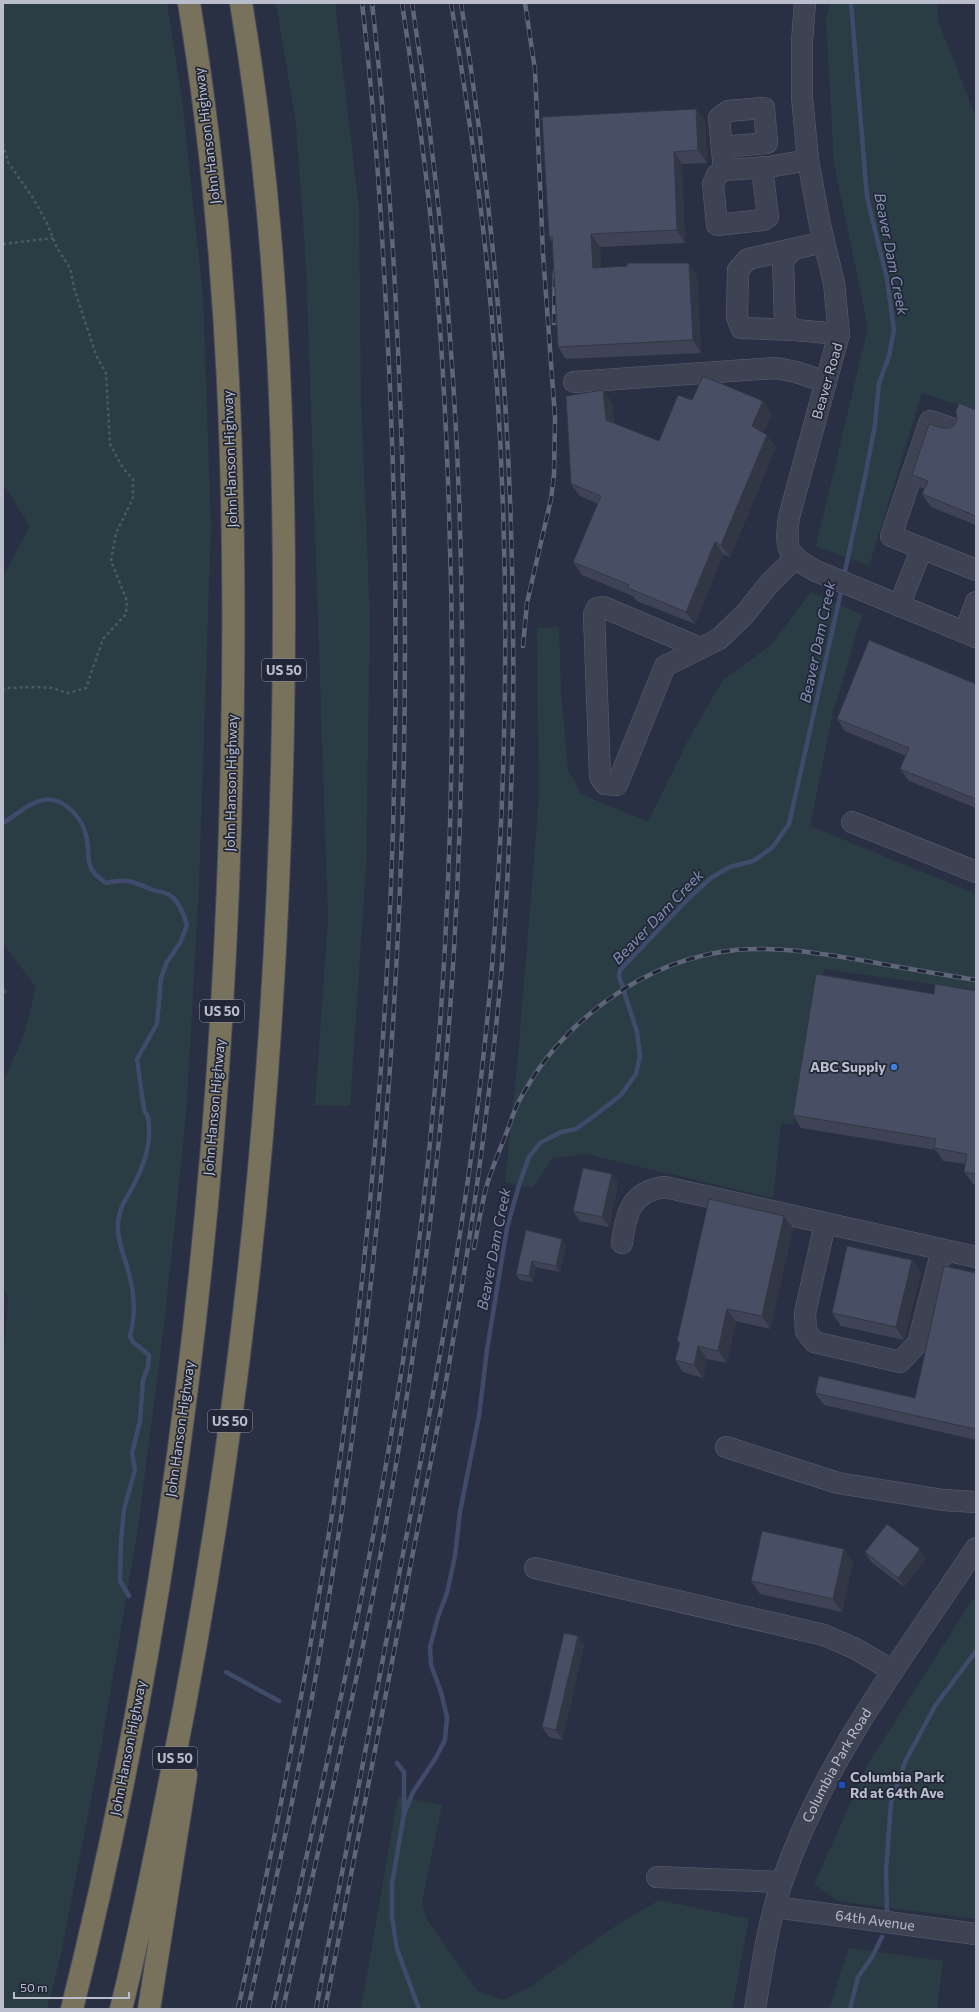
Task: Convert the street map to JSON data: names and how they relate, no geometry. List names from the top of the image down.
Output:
{
  "streets": {
    "highway": ["John Hanson Highway", "US 50"],
    "street": ["Beaver Road", "Columbia Park Road", "64th Avenue"]
  },
  "crossings": [
    ["Columbia Park Road", "64th Avenue"]
  ],
  "water": ["Beaver Dam Creek"],
  "places": {
    "other": ["ABC Supply"],
    "transit": ["Columbia Park Rd at 64th Ave"]
  },
  "scale_bar": "50 m"
}
